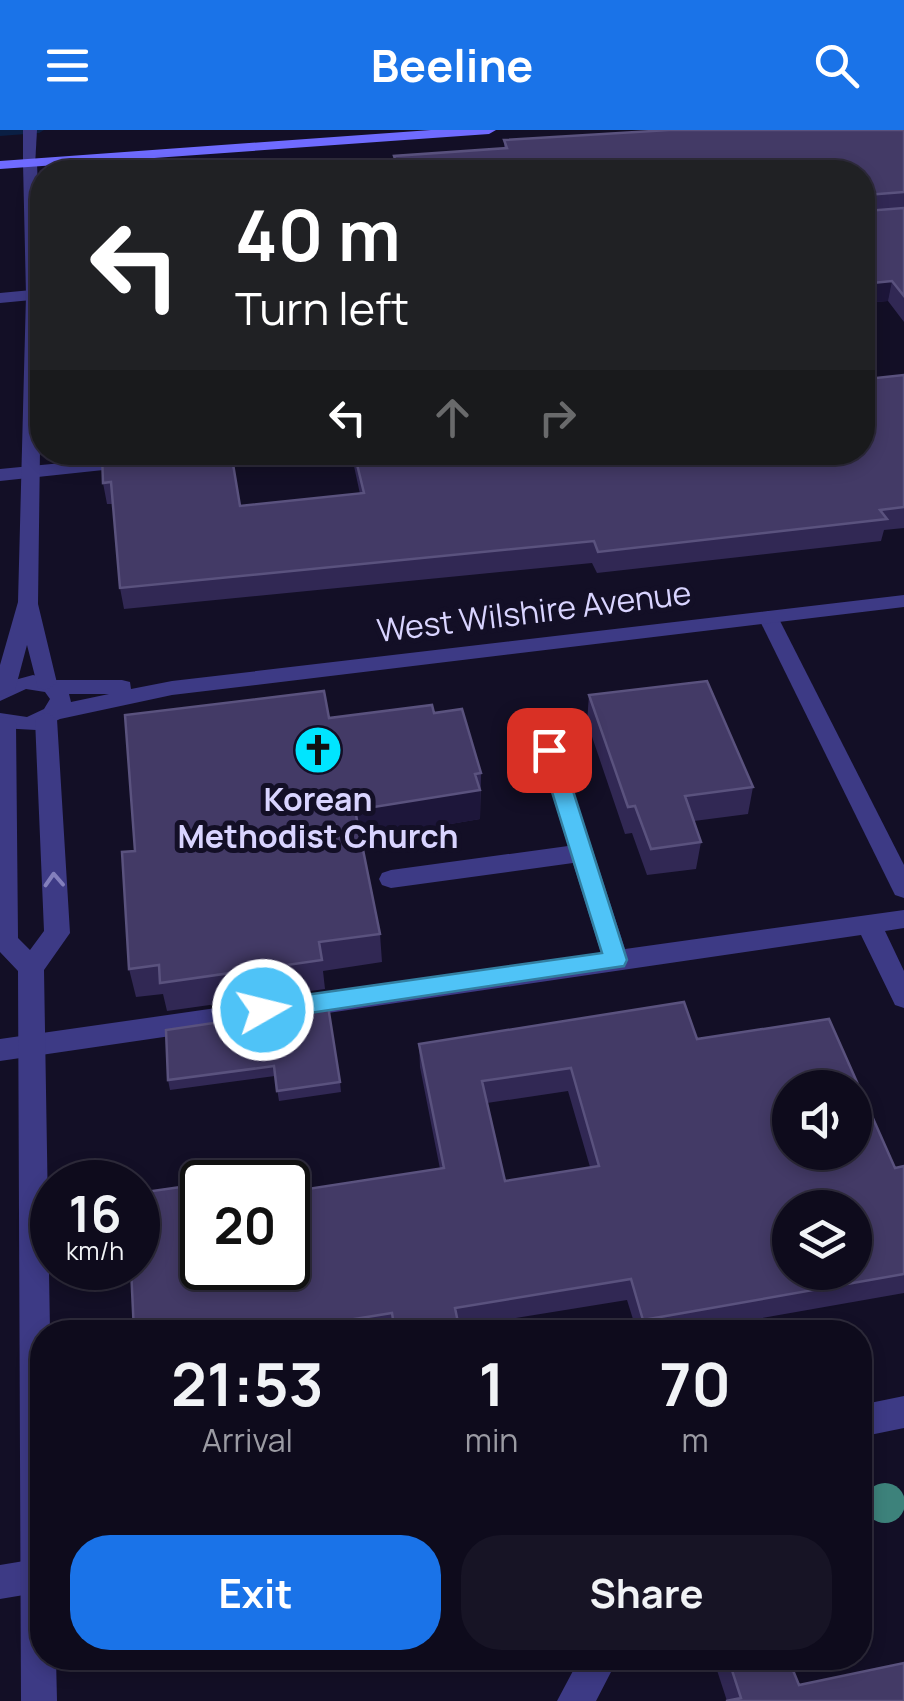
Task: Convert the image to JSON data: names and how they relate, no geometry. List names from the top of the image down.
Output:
{
  "streets": {
    "street": ["West Wilshire Avenue"]
  },
  "places": {
    "church": ["Korean Methodist Church"]
  },
  "page": {
    "header": "Beeline",
    "turn": ["40 m", "Turn left"],
    "speed": "16 km/h",
    "limit": "20",
    "eta": [
      "21:53",
      "Arrival",
      "1",
      "min",
      "70",
      "m"
    ],
    "buttons": ["Exit", "Share"]
  }
}
